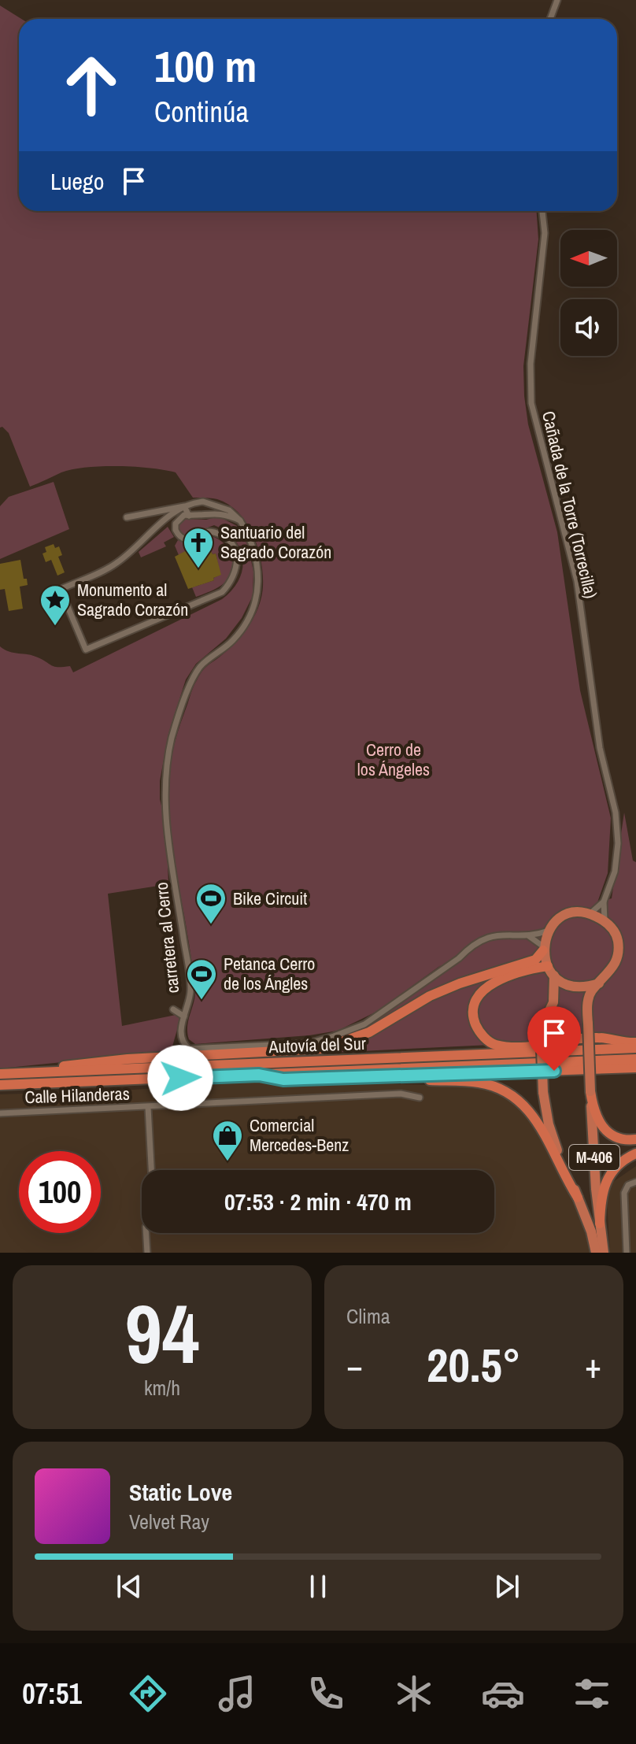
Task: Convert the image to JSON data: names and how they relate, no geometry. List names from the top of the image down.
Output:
{
  "streets": {
    "highway": ["Autovía del Sur", "M-406"],
    "street": ["Cañada de la Torre (Torrecilla)", "carretera al Cerro", "Calle Hilanderas"]
  },
  "crossings": [
    ["Cañada de la Torre (Torrecilla)", "M-406"]
  ],
  "parks": ["Cerro de los Ángeles"],
  "places": {
    "church": ["Santuario del Sagrado Corazón"],
    "place": ["Monumento al Sagrado Corazón"],
    "sports": ["Bike Circuit", "Petanca Cerro de los Ángles"],
    "shop": ["Comercial Mercedes-Benz"]
  },
  "north": "left",
  "page": {
    "turn": ["100 m", "Continúa"],
    "then": "Luego",
    "limit": "100",
    "trip": "07:53 · 2 min · 470 m",
    "tile": [
      ["94", "km/h"],
      "Clima"
    ],
    "heat": ["−", "20.5°", "+"],
    "song": ["Static Love", "Velvet Ray"],
    "tabs": "07:51"
  }
}
